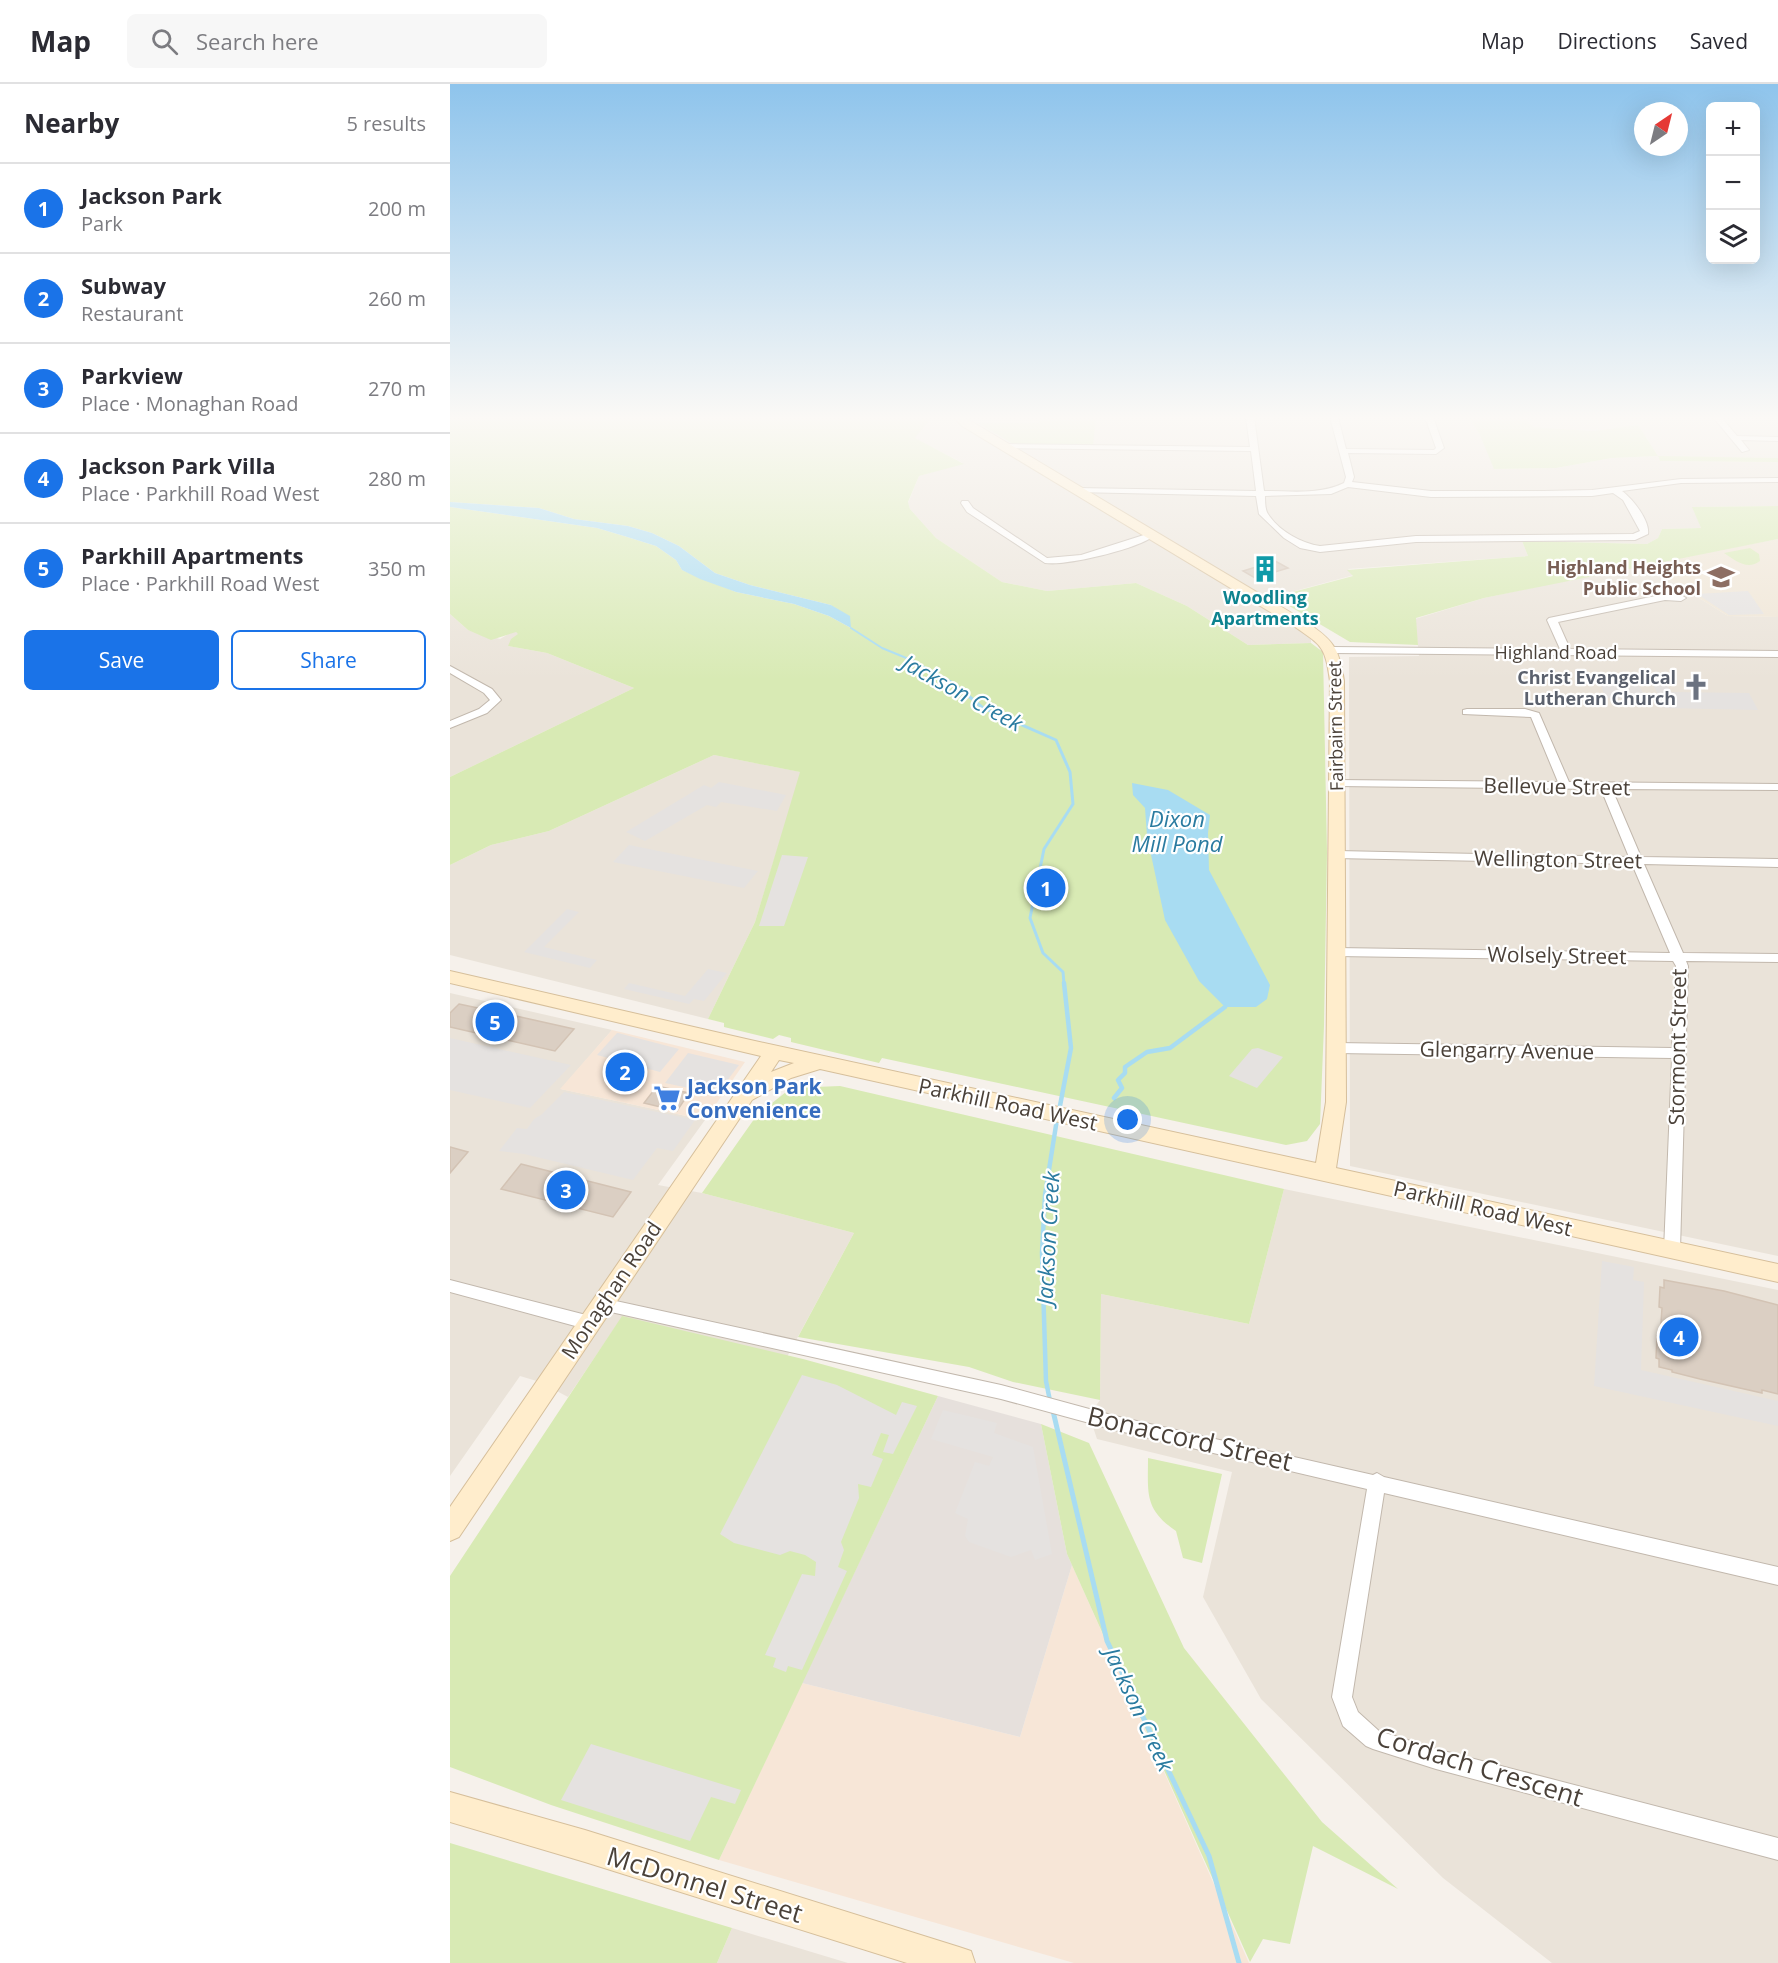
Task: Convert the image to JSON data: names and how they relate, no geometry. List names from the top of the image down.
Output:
{
  "streets": {
    "main road": [
      "Fairbairn Street",
      "Parkhill Road West",
      "Monaghan Road",
      "McDonnel Street"
    ],
    "street": [
      "Highland Road",
      "Bellevue Street",
      "Wellington Street",
      "Wolsely Street",
      "Stormont Street",
      "Glengarry Avenue",
      "Bonaccord Street",
      "Cordach Crescent"
    ]
  },
  "crossings": [
    ["Highland Road", "Fairbairn Street"],
    ["Fairbairn Street", "Bellevue Street"],
    ["Fairbairn Street", "Wellington Street"],
    ["Fairbairn Street", "Wolsely Street"],
    ["Fairbairn Street", "Glengarry Avenue"],
    ["Fairbairn Street", "Parkhill Road West"],
    ["Bellevue Street", "Stormont Street"],
    ["Wellington Street", "Stormont Street"],
    ["Wolsely Street", "Stormont Street"],
    ["Stormont Street", "Glengarry Avenue"],
    ["Stormont Street", "Parkhill Road West"],
    ["Parkhill Road West", "Monaghan Road"],
    ["Monaghan Road", "Bonaccord Street"],
    ["Bonaccord Street", "Cordach Crescent"]
  ],
  "water": ["Jackson Creek", "Dixon Mill Pond"],
  "places": {
    "building": ["Woodling Apartments"],
    "school or university": ["Highland Heights Public School"],
    "church": ["Christ Evangelical Lutheran Church"],
    "supermarket": ["Jackson Park Convenience"]
  },
  "north": "top right",
  "page": {
    "header": "Map",
    "search": "Search here",
    "nav": ["Map", "Directions", "Saved"],
    "heading": ["Nearby", "5 results"],
    "map_buttons": ["+", "−"],
    "list": [
      {
        "mark": "1",
        "name": "Jackson Park",
        "note": "Park",
        "value": "200 m"
      },
      {
        "mark": "2",
        "name": "Subway",
        "note": "Restaurant",
        "value": "260 m"
      },
      {
        "mark": "3",
        "name": "Parkview",
        "note": "Place · Monaghan Road",
        "value": "270 m"
      },
      {
        "mark": "4",
        "name": "Jackson Park Villa",
        "note": "Place · Parkhill Road West",
        "value": "280 m"
      },
      {
        "mark": "5",
        "name": "Parkhill Apartments",
        "note": "Place · Parkhill Road West",
        "value": "350 m"
      }
    ],
    "buttons": ["Save", "Share"],
    "pins": [
      "1",
      "5",
      "2",
      "3",
      "4"
    ]
  }
}
